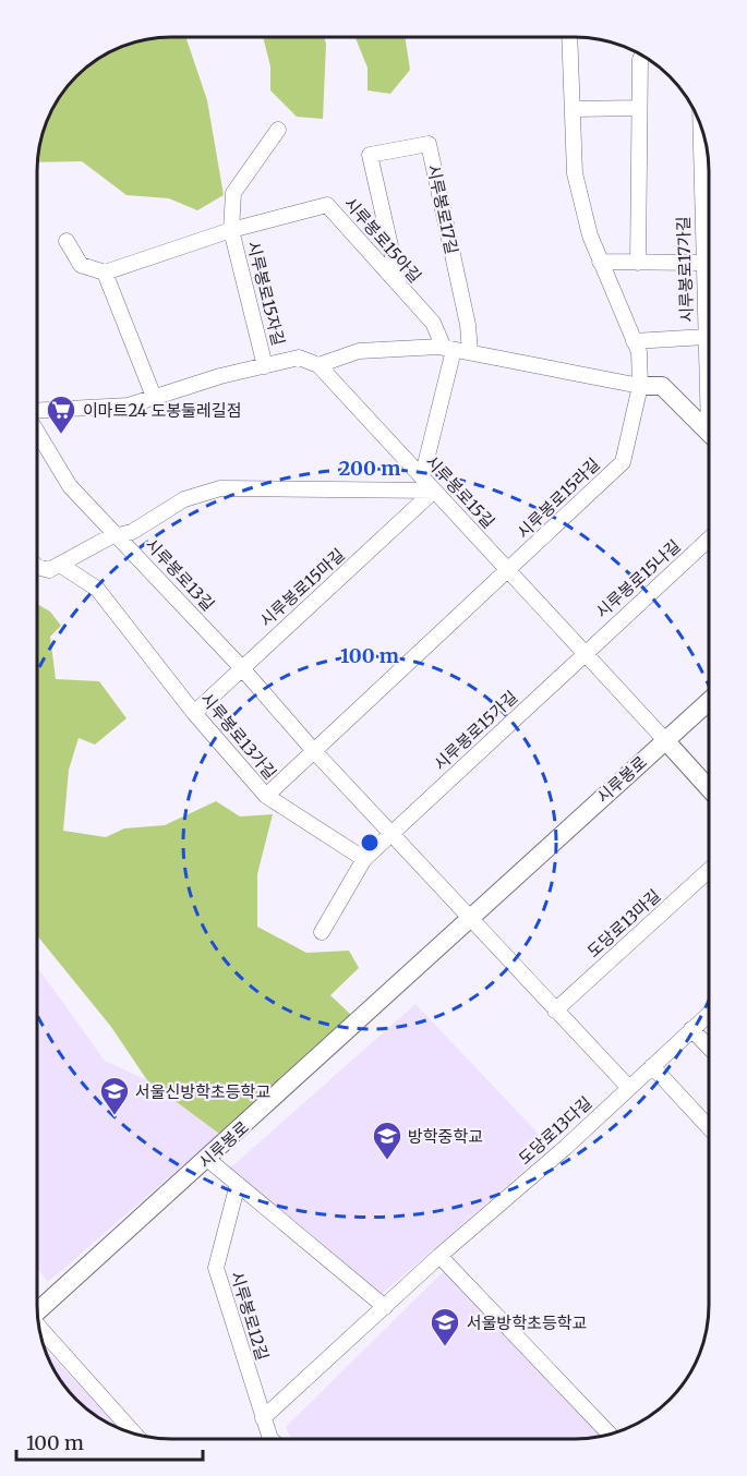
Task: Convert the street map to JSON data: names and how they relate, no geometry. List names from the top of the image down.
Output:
{
  "streets": {
    "street": [
      "시루봉로17길",
      "시루봉로15아길",
      "시루봉로17가길",
      "시루봉로15자길",
      "시루봉로15길",
      "시루봉로15라길",
      "시루봉로13길",
      "시루봉로15나길",
      "시루봉로15마길",
      "시루봉로15가길",
      "시루봉로13가길",
      "시루봉로",
      "도당로13마길",
      "도당로13다길",
      "시루봉로12길"
    ]
  },
  "crossings": [
    ["시루봉로17길", "시루봉로15아길"],
    ["시루봉로15아길", "시루봉로15자길"],
    ["시루봉로15길", "시루봉로15라길"],
    ["시루봉로15길", "시루봉로15나길"],
    ["시루봉로15길", "시루봉로15마길"],
    ["시루봉로15길", "시루봉로15가길"],
    ["시루봉로15길", "시루봉로"],
    ["시루봉로15라길", "시루봉로13길"],
    ["시루봉로15라길", "시루봉로13가길"],
    ["시루봉로13길", "시루봉로15마길"],
    ["시루봉로15나길", "시루봉로15가길"],
    ["시루봉로15마길", "시루봉로13가길"],
    ["도당로13다길", "시루봉로12길"]
  ],
  "places": {
    "supermarket": ["이마트24 도봉둘레길점"],
    "school or university": ["서울신방학초등학교", "방학중학교", "서울방학초등학교"]
  },
  "scale_bar": "100 m",
  "rings": ["200 m", "100 m"]
}
